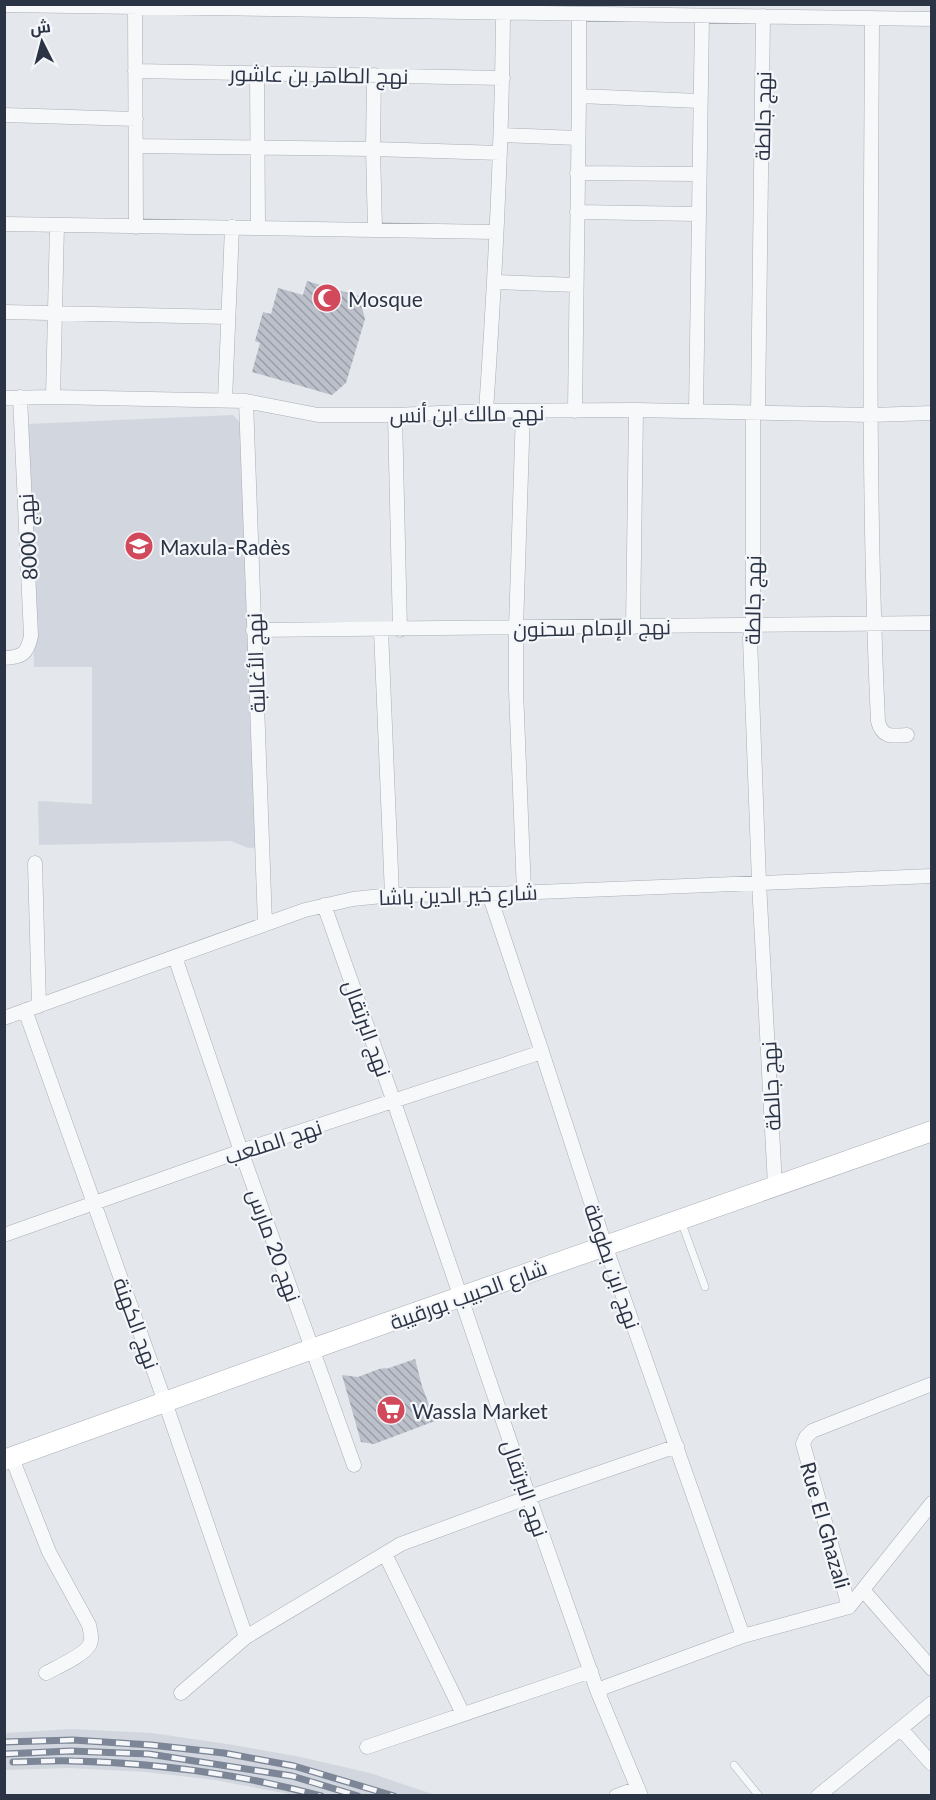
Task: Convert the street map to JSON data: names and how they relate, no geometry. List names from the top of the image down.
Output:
{
  "streets": {
    "street": [
      "نهج الطاهر بن عاشور",
      "نهج جالطة",
      "نهج مالك ابن أنس",
      "نهج 8000",
      "نهج الإمام سحنون",
      "نهج الأغالبة",
      "شارع خير الدين باشا",
      "نهج البرتقال",
      "نهج الملعب",
      "نهج 20 مارس",
      "نهج ابن بطوطة",
      "شارع الحبيب بورقيبة",
      "نهج الكهنة",
      "Rue El Ghazali"
    ]
  },
  "crossings": [
    ["نهج جالطة", "نهج مالك ابن أنس"],
    ["نهج جالطة", "نهج الإمام سحنون"],
    ["نهج جالطة", "شارع خير الدين باشا"],
    ["نهج جالطة", "شارع الحبيب بورقيبة"],
    ["نهج مالك ابن أنس", "نهج 8000"],
    ["نهج مالك ابن أنس", "نهج الأغالبة"],
    ["نهج الإمام سحنون", "نهج الأغالبة"],
    ["نهج الأغالبة", "شارع خير الدين باشا"],
    ["شارع خير الدين باشا", "نهج البرتقال"],
    ["شارع خير الدين باشا", "نهج 20 مارس"],
    ["شارع خير الدين باشا", "نهج ابن بطوطة"],
    ["شارع خير الدين باشا", "نهج الكهنة"],
    ["نهج البرتقال", "نهج الملعب"],
    ["نهج البرتقال", "شارع الحبيب بورقيبة"],
    ["نهج الملعب", "نهج 20 مارس"],
    ["نهج الملعب", "نهج ابن بطوطة"],
    ["نهج الملعب", "نهج الكهنة"],
    ["نهج 20 مارس", "شارع الحبيب بورقيبة"],
    ["نهج ابن بطوطة", "شارع الحبيب بورقيبة"],
    ["شارع الحبيب بورقيبة", "نهج الكهنة"]
  ],
  "places": {
    "mosque": ["Mosque"],
    "school or university": ["Maxula-Radès"],
    "supermarket": ["Wassla Market"]
  },
  "north": "top"
}
